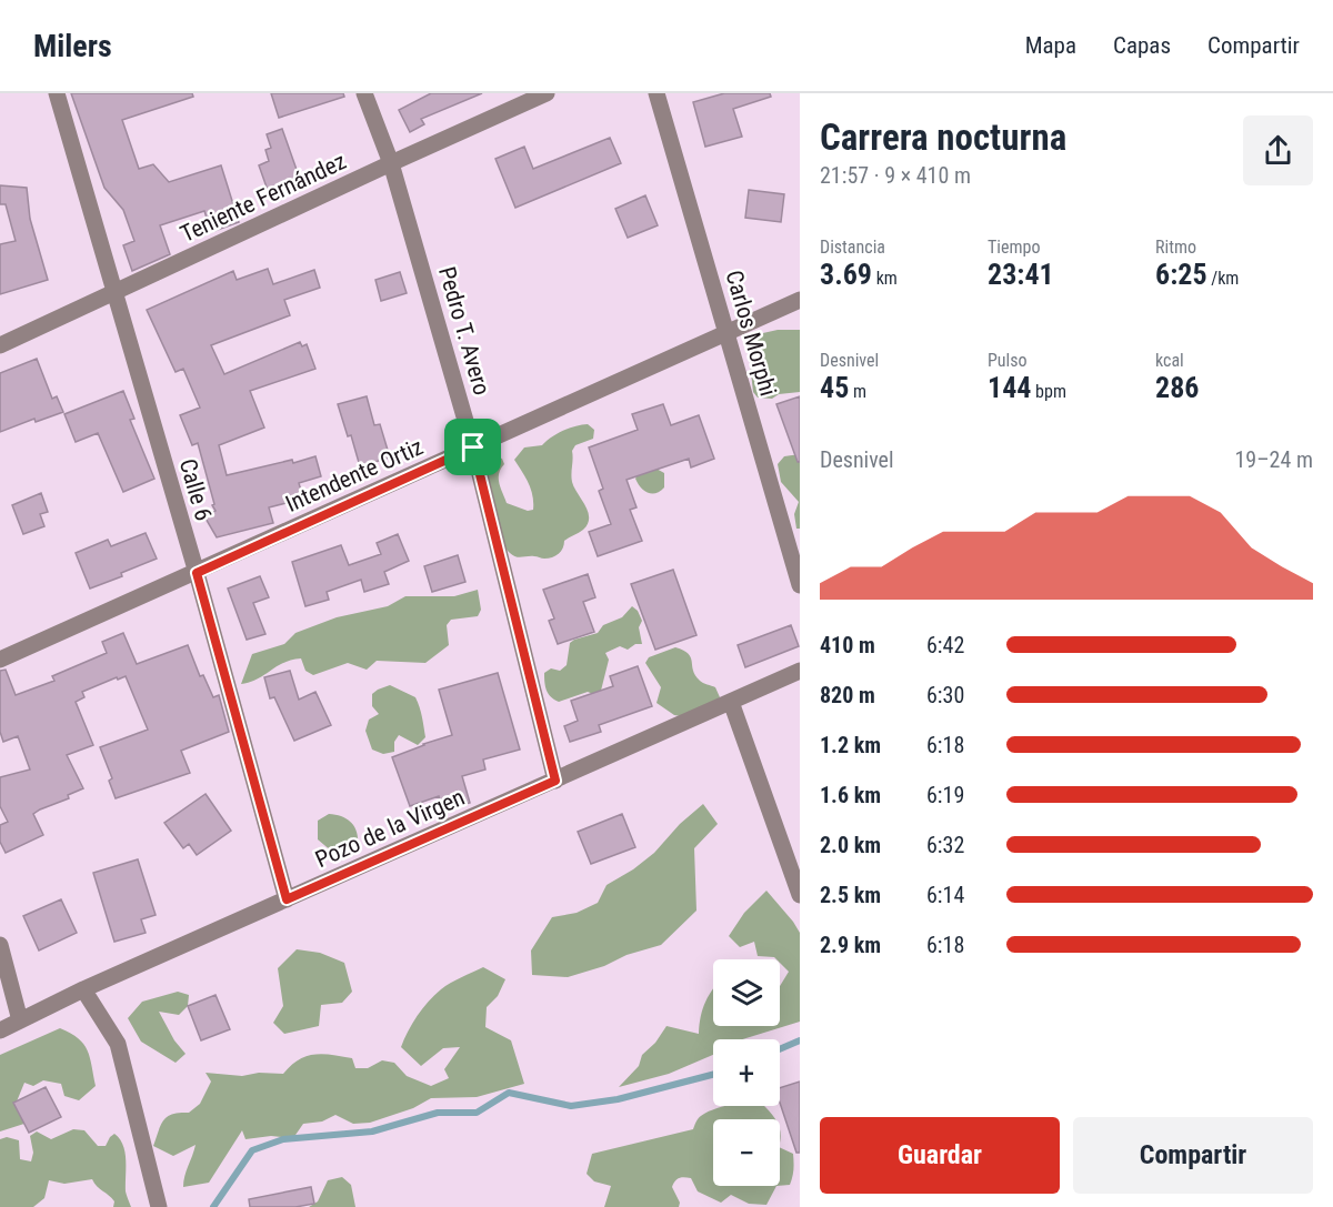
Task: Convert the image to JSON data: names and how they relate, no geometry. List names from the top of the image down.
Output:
{
  "streets": {
    "street": [
      "Teniente Fernández",
      "Pedro T. Avero",
      "Carlos Morphi",
      "Intendente Ortiz",
      "Calle 6",
      "Pozo de la Virgen"
    ]
  },
  "crossings": [
    ["Teniente Fernández", "Pedro T. Avero"],
    ["Teniente Fernández", "Calle 6"],
    ["Pedro T. Avero", "Intendente Ortiz"],
    ["Pedro T. Avero", "Pozo de la Virgen"],
    ["Carlos Morphi", "Intendente Ortiz"],
    ["Intendente Ortiz", "Calle 6"],
    ["Calle 6", "Pozo de la Virgen"]
  ],
  "page": {
    "header": "Milers",
    "nav": ["Mapa", "Capas", "Compartir"],
    "heading": ["Carrera nocturna", "21:57 · 9 × 410 m"],
    "stats": [
      ["Distancia", "3.69 km"],
      ["Tiempo", "23:41"],
      ["Ritmo", "6:25 /km"],
      ["Desnivel", "45 m"],
      ["Pulso", "144 bpm"],
      ["kcal", "286"]
    ],
    "chart": ["Desnivel", "19–24 m"],
    "list": [
      {
        "name": "410 m",
        "note": "6:42"
      },
      {
        "name": "820 m",
        "note": "6:30"
      },
      {
        "name": "1.2 km",
        "note": "6:18"
      },
      {
        "name": "1.6 km",
        "note": "6:19"
      },
      {
        "name": "2.0 km",
        "note": "6:32"
      },
      {
        "name": "2.5 km",
        "note": "6:14"
      },
      {
        "name": "2.9 km",
        "note": "6:18"
      }
    ],
    "map_buttons": ["+", "−"],
    "buttons": ["Guardar", "Compartir"]
  }
}
